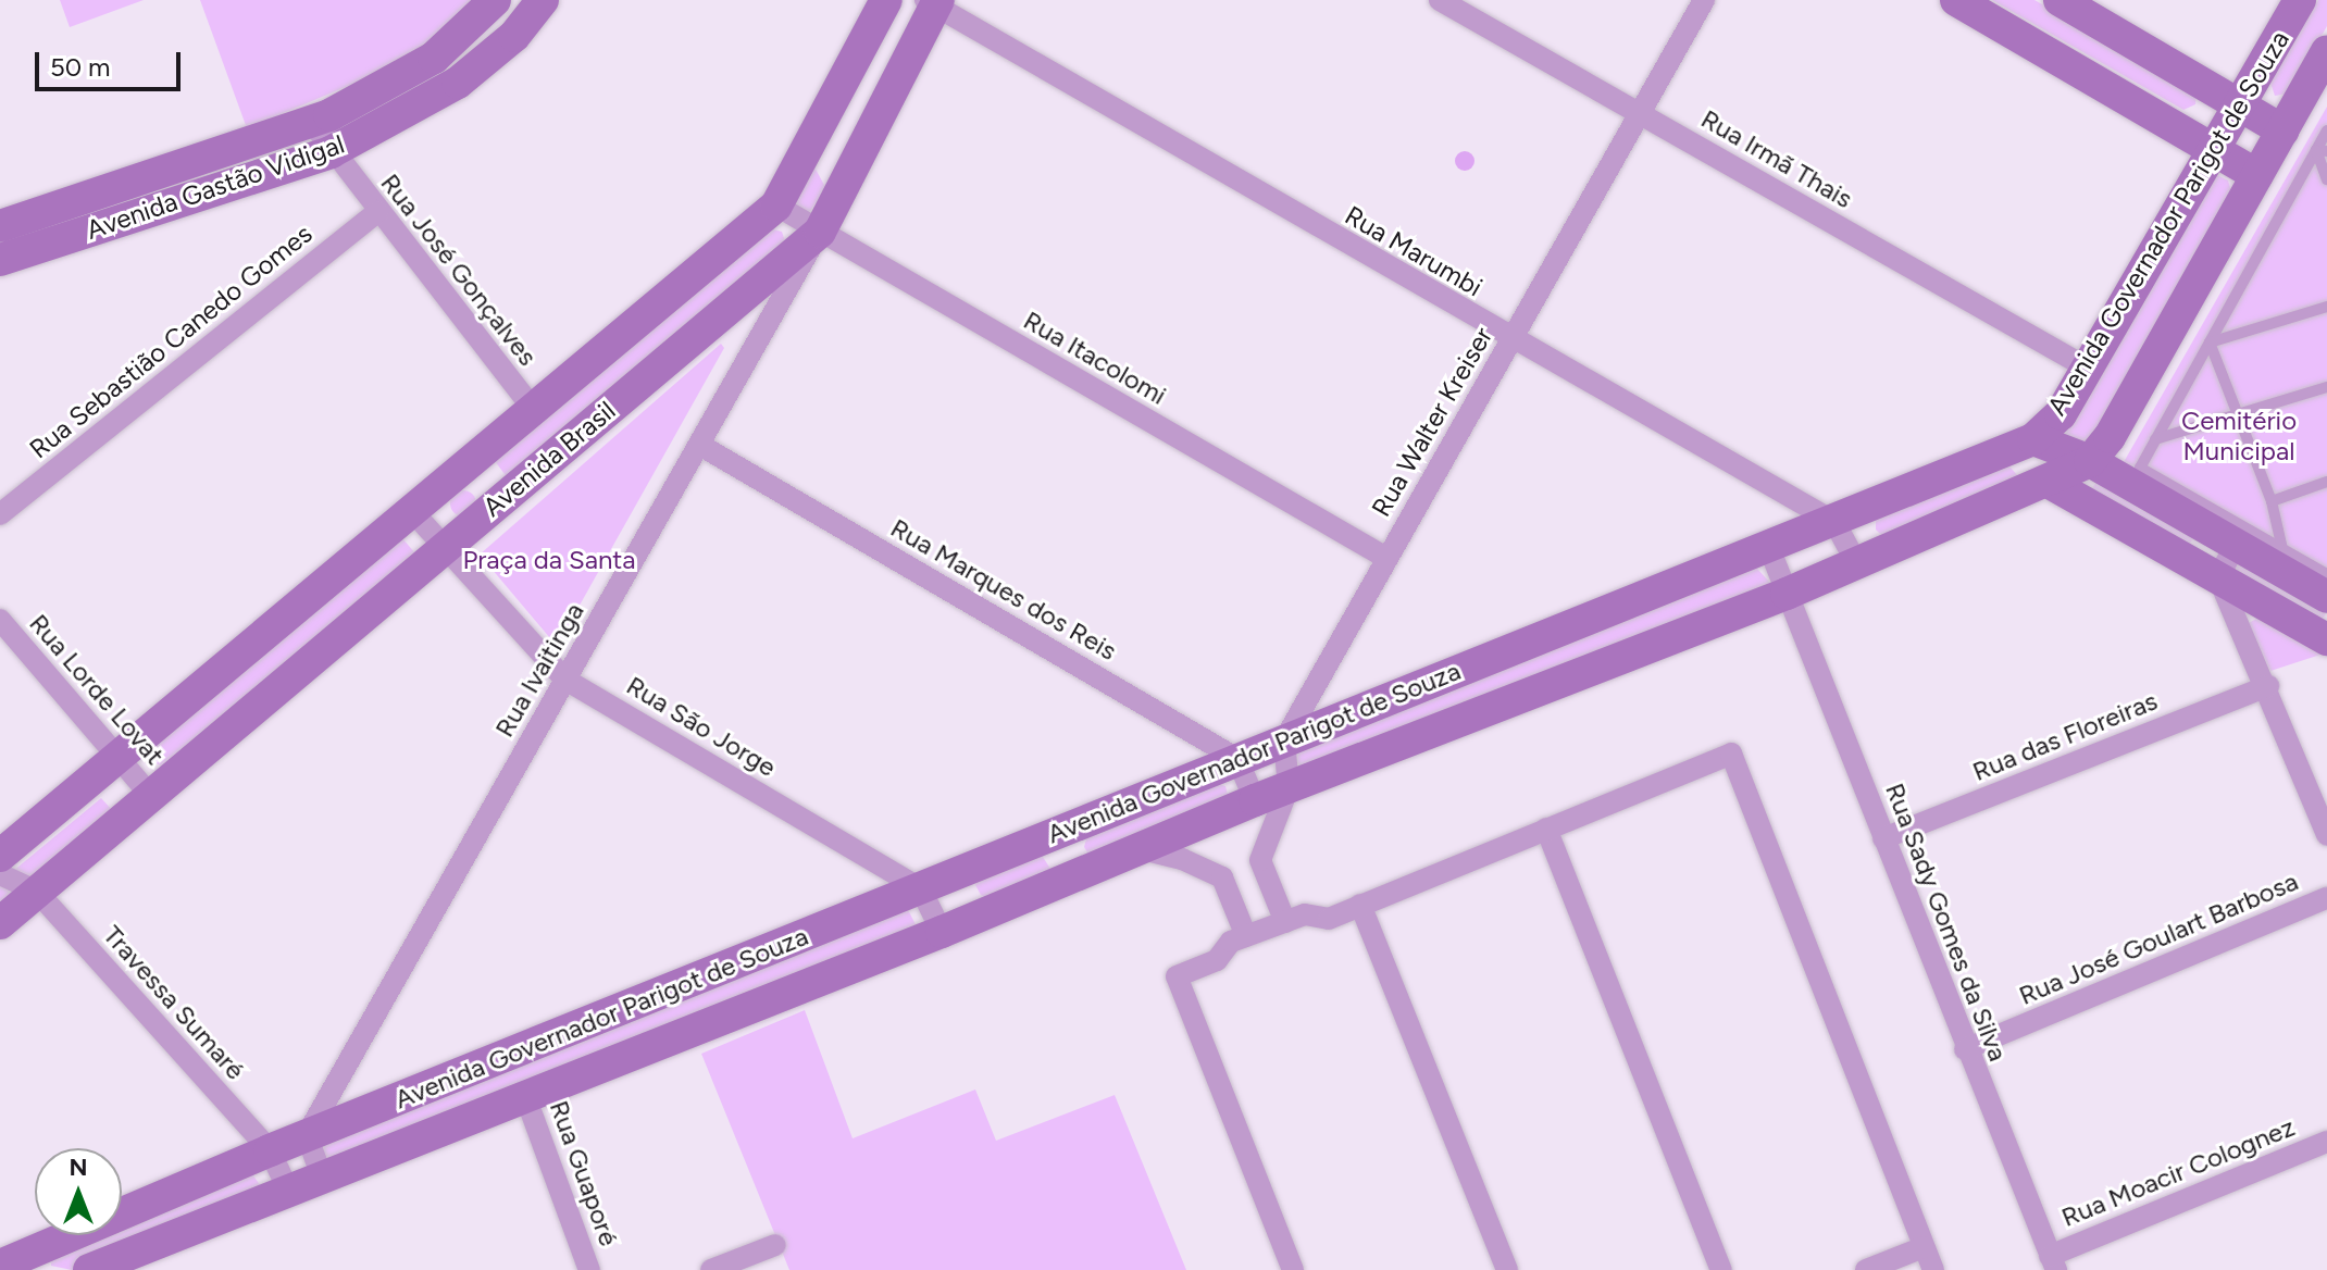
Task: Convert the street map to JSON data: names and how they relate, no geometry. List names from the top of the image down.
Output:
{
  "streets": {
    "street": [
      "Rua Irmã Thais",
      "Avenida Gastão Vidigal",
      "Avenida Governador Parigot de Souza",
      "Rua Marumbi",
      "Rua José Gonçalves",
      "Rua Sebastião Canedo Gomes",
      "Rua Itacolomi",
      "Rua Walter Kreiser",
      "Avenida Brasil",
      "Rua Marques dos Reis",
      "Rua Ivaitinga",
      "Rua Lorde Lovat",
      "Rua São Jorge",
      "Rua das Floreiras",
      "Rua Sady Gomes da Silva",
      "Rua José Goulart Barbosa",
      "Travessa Sumaré",
      "Rua Moacir Colognez",
      "Rua Guaporé"
    ]
  },
  "crossings": [
    ["Rua Irmã Thais", "Avenida Governador Parigot de Souza"],
    ["Rua Irmã Thais", "Rua Walter Kreiser"],
    ["Avenida Gastão Vidigal", "Rua José Gonçalves"],
    ["Avenida Governador Parigot de Souza", "Rua Marumbi"],
    ["Avenida Governador Parigot de Souza", "Rua Walter Kreiser"],
    ["Avenida Governador Parigot de Souza", "Rua Marques dos Reis"],
    ["Avenida Governador Parigot de Souza", "Rua Ivaitinga"],
    ["Avenida Governador Parigot de Souza", "Rua São Jorge"],
    ["Avenida Governador Parigot de Souza", "Rua Sady Gomes da Silva"],
    ["Avenida Governador Parigot de Souza", "Travessa Sumaré"],
    ["Avenida Governador Parigot de Souza", "Rua Guaporé"],
    ["Rua Marumbi", "Rua Walter Kreiser"],
    ["Rua Marumbi", "Avenida Brasil"],
    ["Rua José Gonçalves", "Rua Sebastião Canedo Gomes"],
    ["Rua José Gonçalves", "Avenida Brasil"],
    ["Rua Itacolomi", "Rua Walter Kreiser"],
    ["Rua Itacolomi", "Avenida Brasil"],
    ["Rua Itacolomi", "Rua Ivaitinga"],
    ["Avenida Brasil", "Rua Ivaitinga"],
    ["Avenida Brasil", "Rua Lorde Lovat"],
    ["Avenida Brasil", "Rua São Jorge"],
    ["Avenida Brasil", "Travessa Sumaré"],
    ["Rua Marques dos Reis", "Rua Ivaitinga"],
    ["Rua Ivaitinga", "Rua São Jorge"],
    ["Rua das Floreiras", "Rua Sady Gomes da Silva"],
    ["Rua Sady Gomes da Silva", "Rua José Goulart Barbosa"],
    ["Rua Sady Gomes da Silva", "Rua Moacir Colognez"]
  ],
  "parks": ["Cemitério Municipal", "Praça da Santa"],
  "scale_bar": "50 m",
  "north": "top"
}
